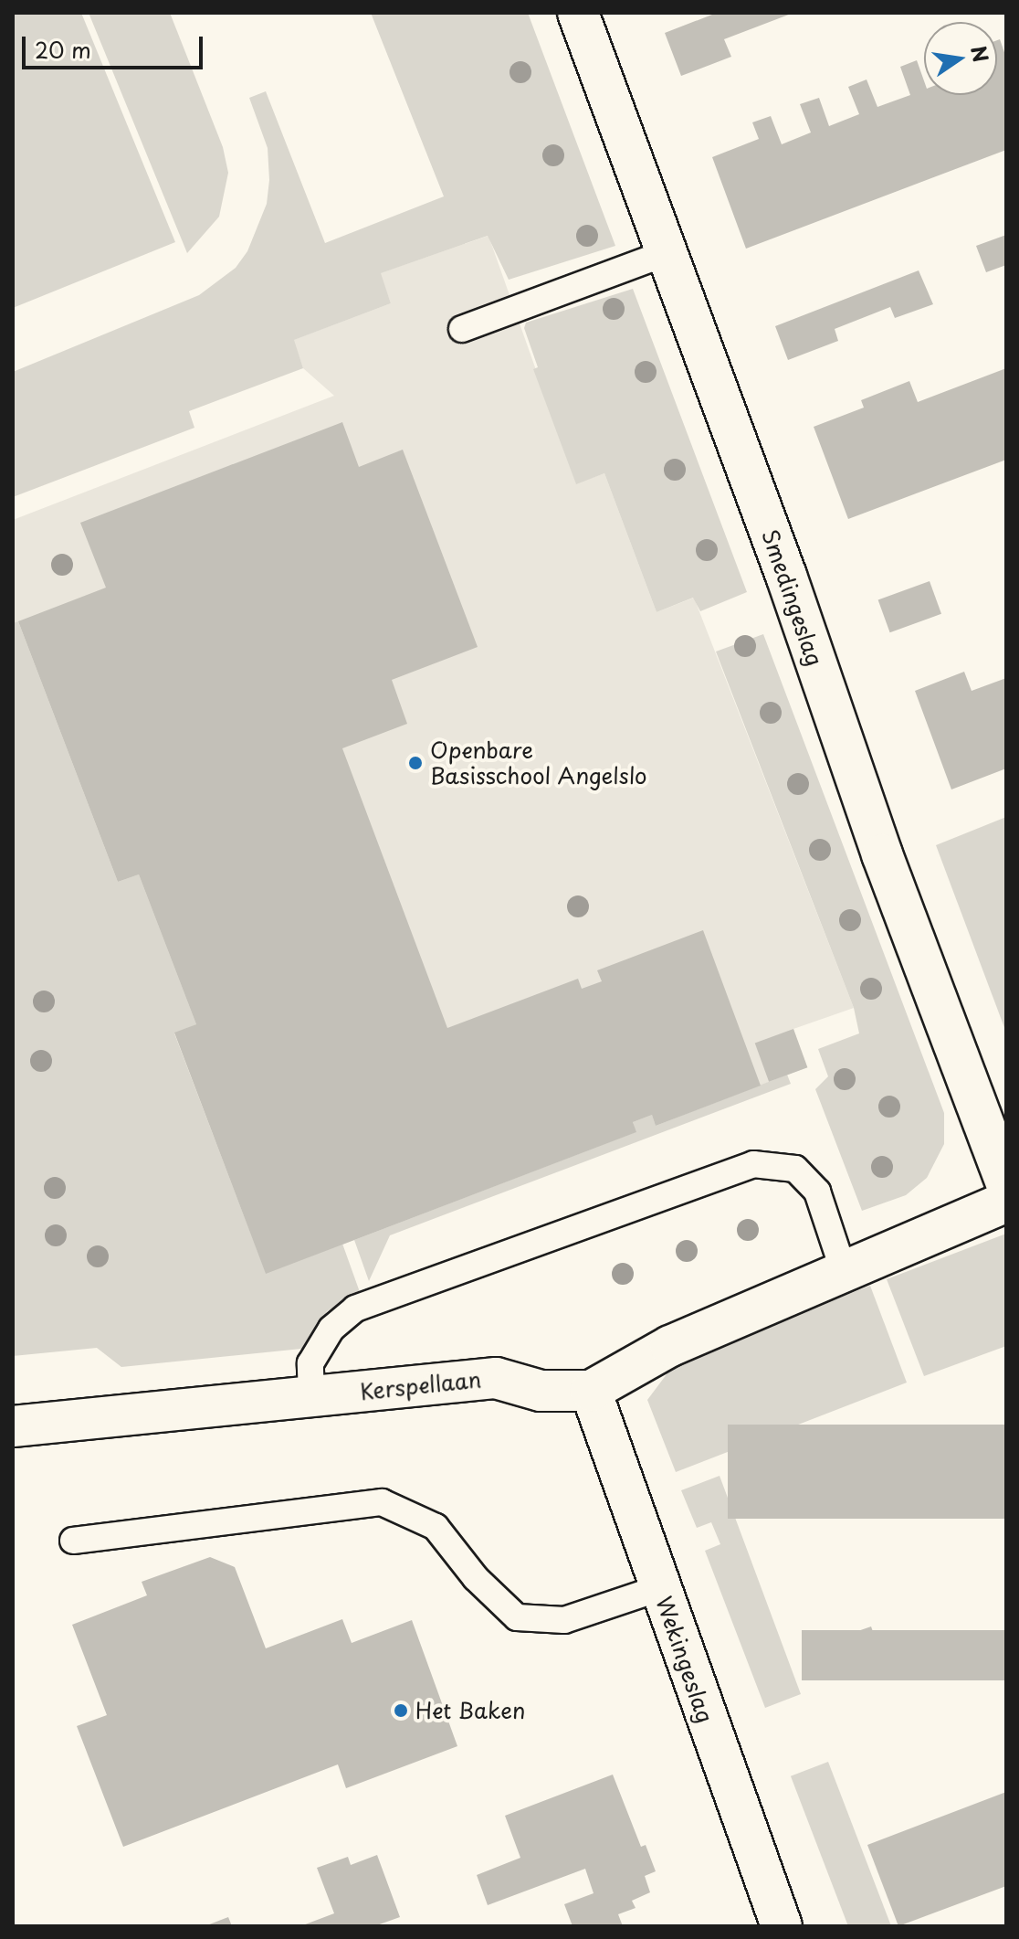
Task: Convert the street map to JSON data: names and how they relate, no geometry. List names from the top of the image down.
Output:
{
  "streets": {
    "street": ["Smedingeslag", "Kerspellaan", "Wekingeslag"]
  },
  "crossings": [
    ["Kerspellaan", "Wekingeslag"]
  ],
  "places": ["Openbare Basisschool Angelslo", "Het Baken"],
  "scale_bar": "20 m",
  "north": "right"
}
